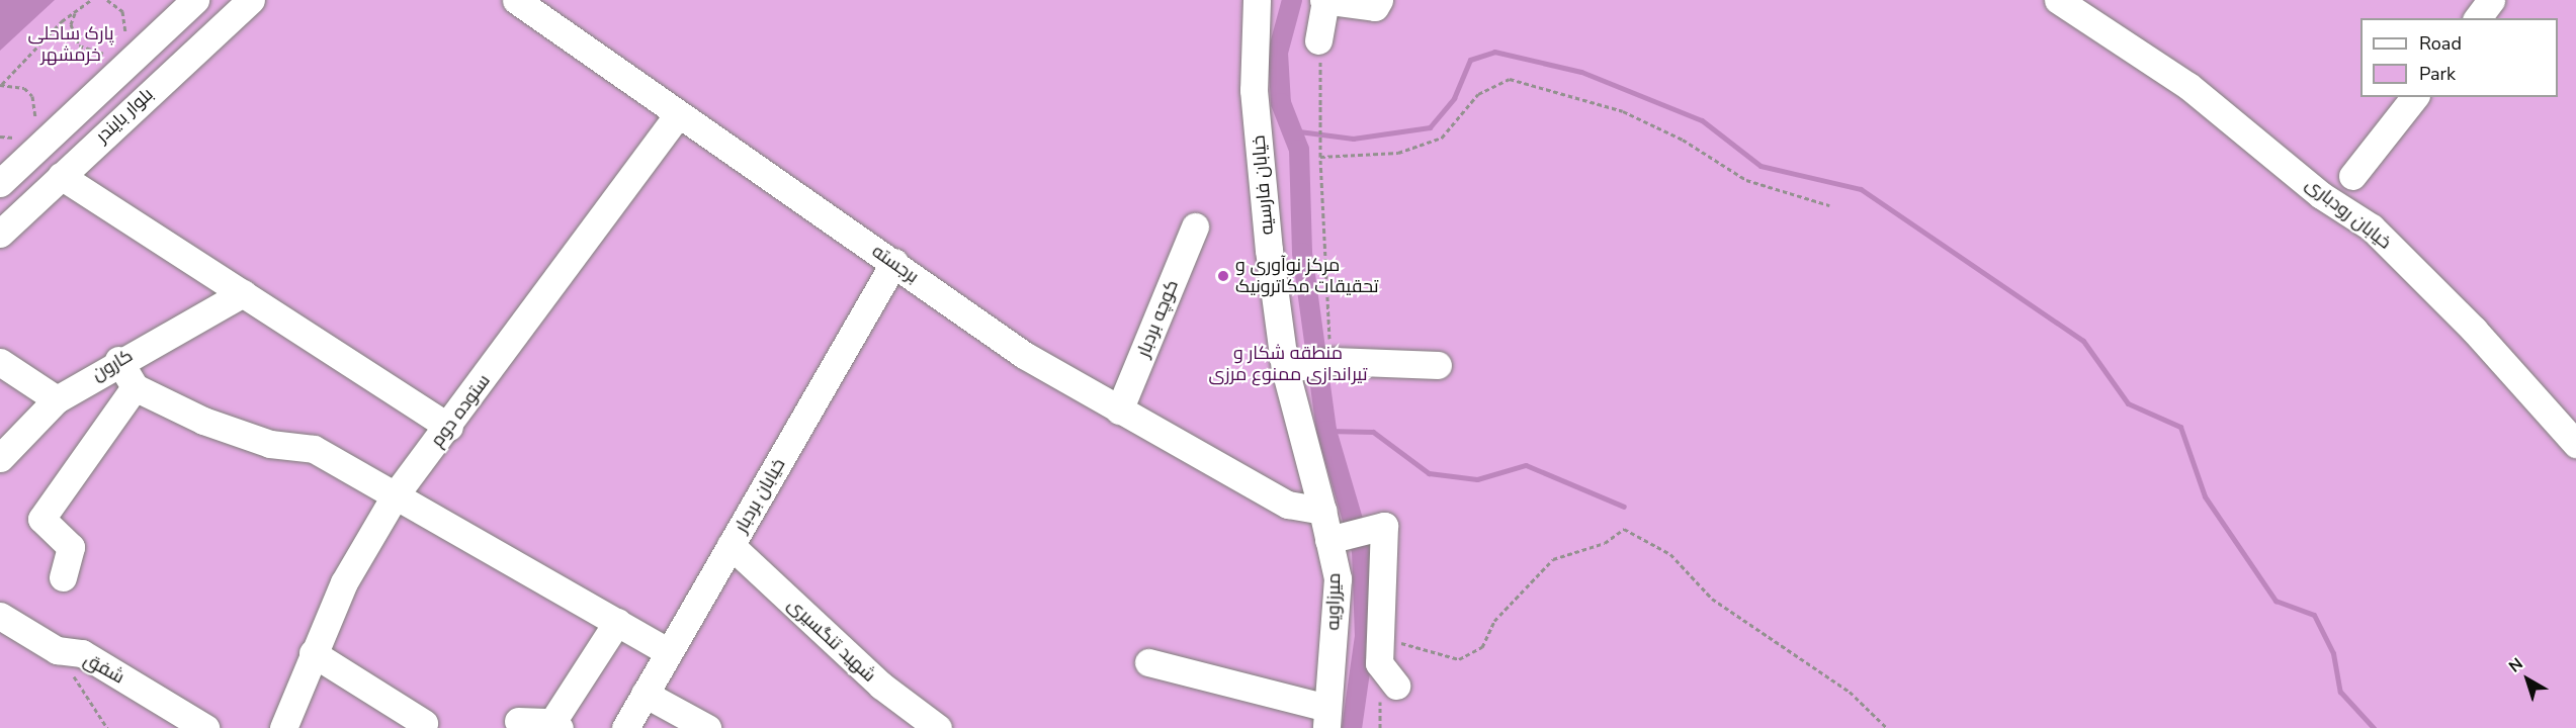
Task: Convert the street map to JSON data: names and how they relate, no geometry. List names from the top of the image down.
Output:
{
  "streets": {
    "street": [
      "بلوار بایندر",
      "خیابان فارسیه",
      "خیابان رودباری",
      "برجسته",
      "کوچه بردبار",
      "کارون",
      "ستوده دوم",
      "خیابان بردبار",
      "میرزاویه",
      "شهید تنگسیری",
      "شفق"
    ]
  },
  "crossings": [
    ["خیابان فارسیه", "برجسته"],
    ["خیابان فارسیه", "میرزاویه"],
    ["برجسته", "کوچه بردبار"],
    ["برجسته", "ستوده دوم"],
    ["برجسته", "خیابان بردبار"],
    ["برجسته", "میرزاویه"],
    ["خیابان بردبار", "شهید تنگسیری"]
  ],
  "parks": ["پارک ساحلی خرمشهر", "منطقه شکار و تیراندازی ممنوع مرزی"],
  "places": ["مرکز نوآوری و تحقیقات مکاترونیک"],
  "legend": ["Road", "Park"],
  "north": "top left"
}
